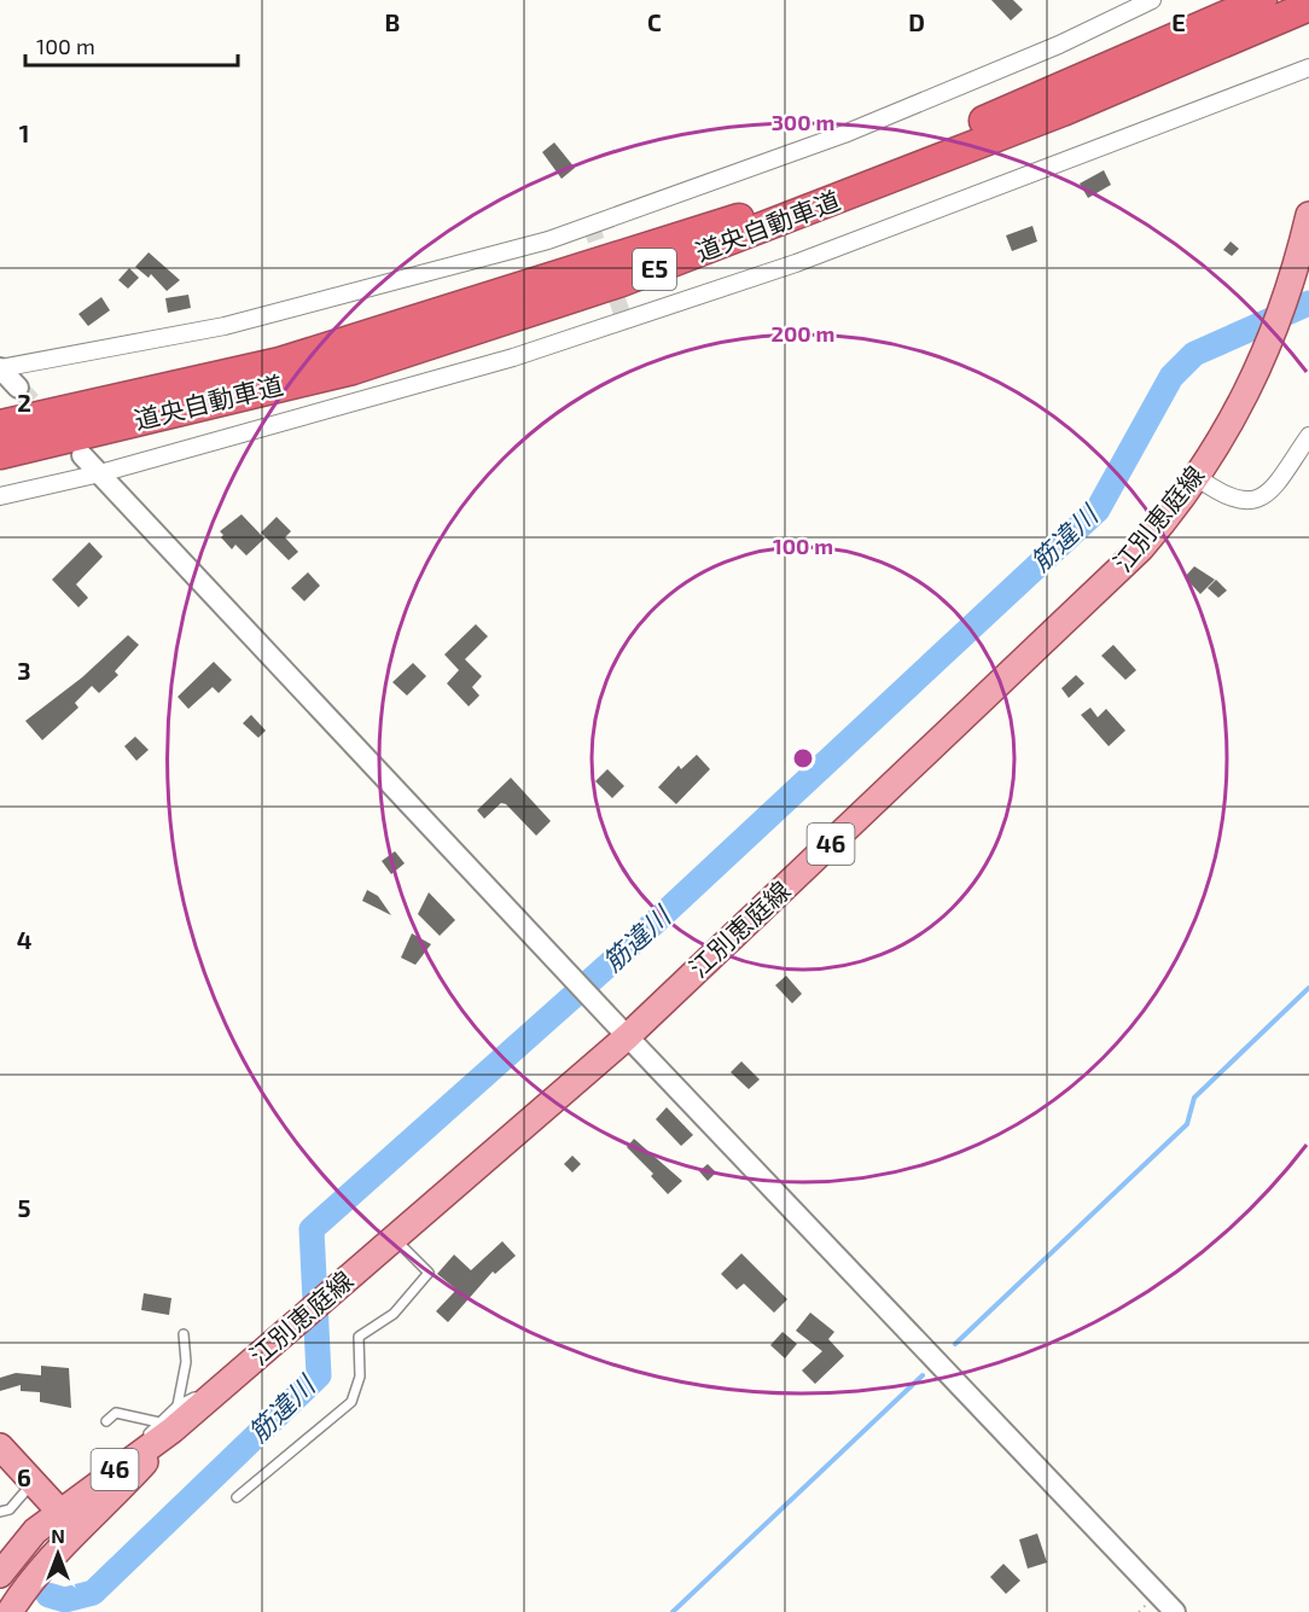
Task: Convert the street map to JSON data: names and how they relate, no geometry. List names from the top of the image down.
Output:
{
  "streets": {
    "highway": ["道央自動車道", "E5"],
    "main road": ["江別恵庭線", "46"]
  },
  "water": ["筋違川"],
  "scale_bar": "100 m",
  "north": "top",
  "grid": {
    "columns": [
      "B",
      "C",
      "D",
      "E"
    ],
    "rows": [
      "1",
      "2",
      "3",
      "4",
      "5",
      "6"
    ]
  },
  "rings": ["300 m", "200 m", "100 m"]
}
